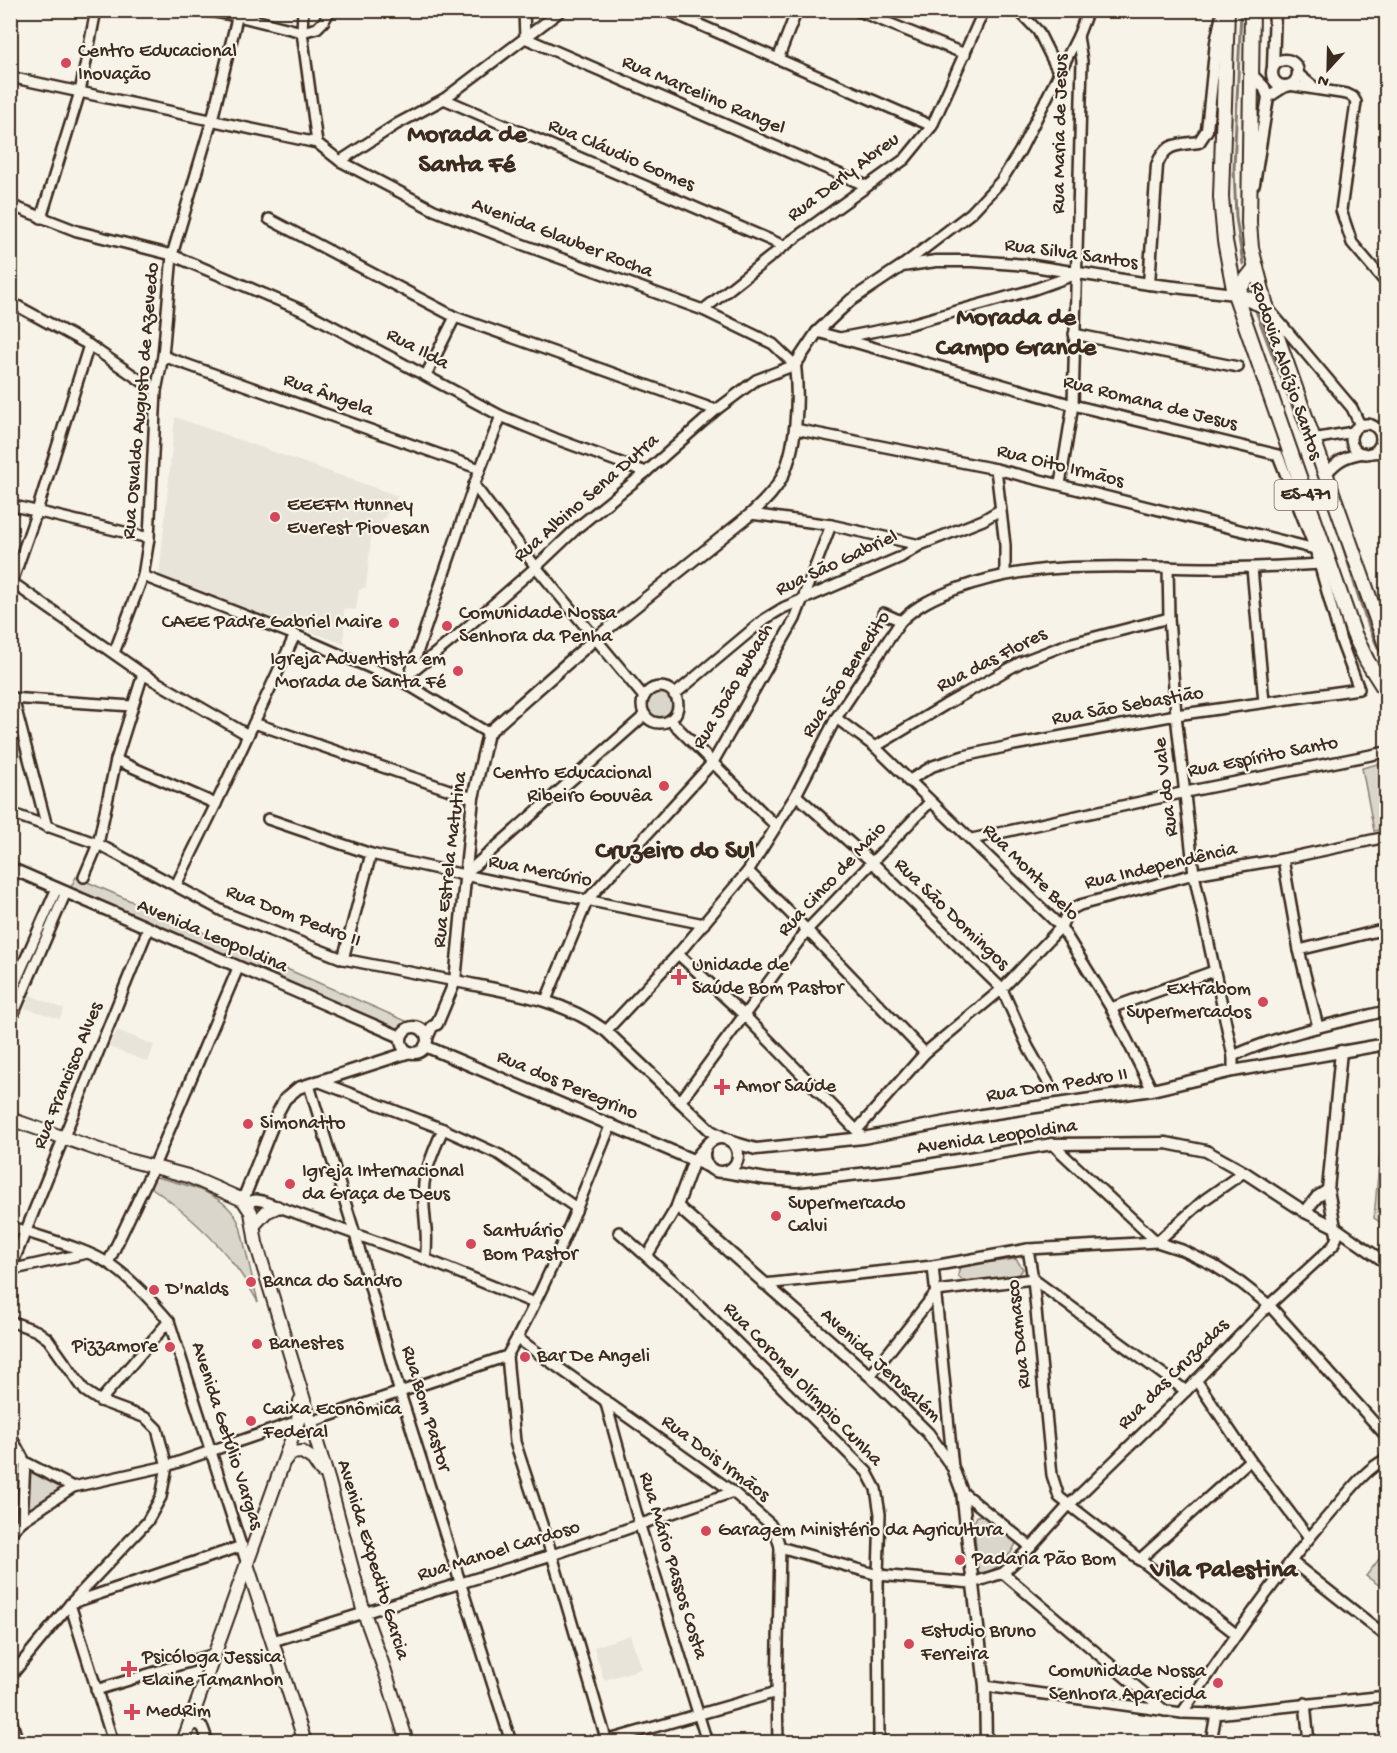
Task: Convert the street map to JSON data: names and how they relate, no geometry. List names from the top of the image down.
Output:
{
  "streets": {
    "main road": [
      "Rodovia Aloízio Santos",
      "ES-471",
      "Avenida Getúlio Vargas",
      "Avenida Expedito Garcia"
    ],
    "street": [
      "Rua Marcelino Rangel",
      "Rua Maria de Jesus",
      "Rua Cláudio Gomes",
      "Rua Derly Abreu",
      "Avenida Glauber Rocha",
      "Rua Silva Santos",
      "Rua Ilda",
      "Rua Ângela",
      "Rua Osvaldo Augusto de Azevedo",
      "Rua Romana de Jesus",
      "Rua Oito Irmãos",
      "Rua Albino Sena Dutra",
      "Rua São Gabriel",
      "Rua das Flores",
      "Rua São Benedito",
      "Rua João Bubach",
      "Rua São Sebastião",
      "Rua Espírito Santo",
      "Rua do Vale",
      "Rua Estrela Matutina",
      "Rua Independência",
      "Rua Mercúrio",
      "Rua Monte Belo",
      "Rua Cinco de Maio",
      "Rua São Domingos",
      "Rua Dom Pedro II",
      "Avenida Leopoldina",
      "Rua Francisco Alves",
      "Rua dos Peregrino",
      "Rua Damasco",
      "Avenida Jerusalém",
      "Rua das Cruzadas",
      "Rua Coronel Olímpio Cunha",
      "Rua Bom Pastor",
      "Rua Dois Irmãos",
      "Rua Manoel Cardoso",
      "Rua Mário Passos Costa"
    ]
  },
  "crossings": [
    ["Rua Marcelino Rangel", "Rua Derly Abreu"],
    ["Rua Maria de Jesus", "Rua Silva Santos"],
    ["Rua Maria de Jesus", "Rua Romana de Jesus"],
    ["Rua Maria de Jesus", "Rua Oito Irmãos"],
    ["Rua Cláudio Gomes", "Rua Derly Abreu"],
    ["Rua Derly Abreu", "Avenida Glauber Rocha"],
    ["Avenida Glauber Rocha", "Rua Albino Sena Dutra"],
    ["Rua Silva Santos", "Rodovia Aloízio Santos"],
    ["Rua Ilda", "Rua Osvaldo Augusto de Azevedo"],
    ["Rua Ilda", "Rua Albino Sena Dutra"],
    ["Rua Ângela", "Rua Osvaldo Augusto de Azevedo"],
    ["Rua Romana de Jesus", "Rua Oito Irmãos"],
    ["Rua São Gabriel", "Rua João Bubach"],
    ["Rua das Flores", "Rua do Vale"],
    ["Rua das Flores", "Rua Monte Belo"],
    ["Rua São Benedito", "Rua São Sebastião"],
    ["Rua São Benedito", "Rua do Vale"],
    ["Rua São Benedito", "Rua Mercúrio"],
    ["Rua São Benedito", "Rua Monte Belo"],
    ["Rua São Benedito", "Rua São Domingos"],
    ["Rua São Benedito", "Rua Dom Pedro II"],
    ["Rua João Bubach", "Rua Mercúrio"],
    ["Rua João Bubach", "Rua Dom Pedro II"],
    ["Rua São Sebastião", "Rua do Vale"],
    ["Rua São Sebastião", "Rua Monte Belo"],
    ["Rua Espírito Santo", "Rua do Vale"],
    ["Rua Espírito Santo", "Rua Monte Belo"],
    ["Rua do Vale", "Rua Independência"],
    ["Rua do Vale", "Rua Dom Pedro II"],
    ["Rua Estrela Matutina", "Rua Mercúrio"],
    ["Rua Estrela Matutina", "Rua Dom Pedro II"],
    ["Rua Estrela Matutina", "Avenida Leopoldina"],
    ["Rua Estrela Matutina", "Rua dos Peregrino"],
    ["Rua Independência", "Rua Monte Belo"],
    ["Rua Independência", "Rua São Domingos"],
    ["Rua Independência", "Rua Dom Pedro II"],
    ["Rua Monte Belo", "Rua Cinco de Maio"],
    ["Rua Monte Belo", "Rua Dom Pedro II"],
    ["Rua Cinco de Maio", "Rua São Domingos"],
    ["Rua Cinco de Maio", "Rua Dom Pedro II"],
    ["Rua Dom Pedro II", "Avenida Leopoldina"],
    ["Rua Dom Pedro II", "Rua dos Peregrino"],
    ["Avenida Leopoldina", "Rua Francisco Alves"],
    ["Avenida Leopoldina", "Rua dos Peregrino"],
    ["Avenida Leopoldina", "Rua das Cruzadas"],
    ["Rua Francisco Alves", "Avenida Getúlio Vargas"],
    ["Rua Damasco", "Avenida Jerusalém"],
    ["Rua Damasco", "Rua das Cruzadas"],
    ["Avenida Jerusalém", "Rua das Cruzadas"],
    ["Rua Bom Pastor", "Rua Manoel Cardoso"],
    ["Avenida Getúlio Vargas", "Rua Manoel Cardoso"],
    ["Avenida Getúlio Vargas", "Avenida Expedito Garcia"],
    ["Rua Dois Irmãos", "Rua Manoel Cardoso"],
    ["Rua Dois Irmãos", "Rua Mário Passos Costa"],
    ["Rua Manoel Cardoso", "Avenida Expedito Garcia"],
    ["Rua Manoel Cardoso", "Rua Mário Passos Costa"]
  ],
  "districts": [
    "Morada de Santa Fé",
    "Morada de Campo Grande",
    "Cruzeiro do Sul",
    "Vila Palestina"
  ],
  "places": {
    "other": [
      "Centro Educacional Inovação",
      "EEEFM Hunney Everest Piovesan",
      "CAEE Padre Gabriel Maire",
      "Comunidade Nossa Senhora da Penha",
      "Igreja Adventista em Morada de Santa Fé",
      "Centro Educacional Ribeiro Gouvêa",
      "Extrabom Supermercados",
      "Simonatto",
      "Igreja Internacional da Graça de Deus",
      "Supermercado Calvi",
      "Santuário Bom Pastor",
      "Banca do Sandro",
      "D'nalds",
      "Banestes",
      "Pizzamore",
      "Bar De Angeli",
      "Caixa Econômica Federal",
      "Garagem Ministério da Agricultura",
      "Padaria Pão Bom",
      "Estudio Bruno Ferreira",
      "Comunidade Nossa Senhora Aparecida"
    ],
    "health": [
      "Unidade de Saúde Bom Pastor",
      "Amor Saúde",
      "Psicóloga Jessica Elaine Tamanhon",
      "MedRim"
    ]
  },
  "north": "bottom"
}
